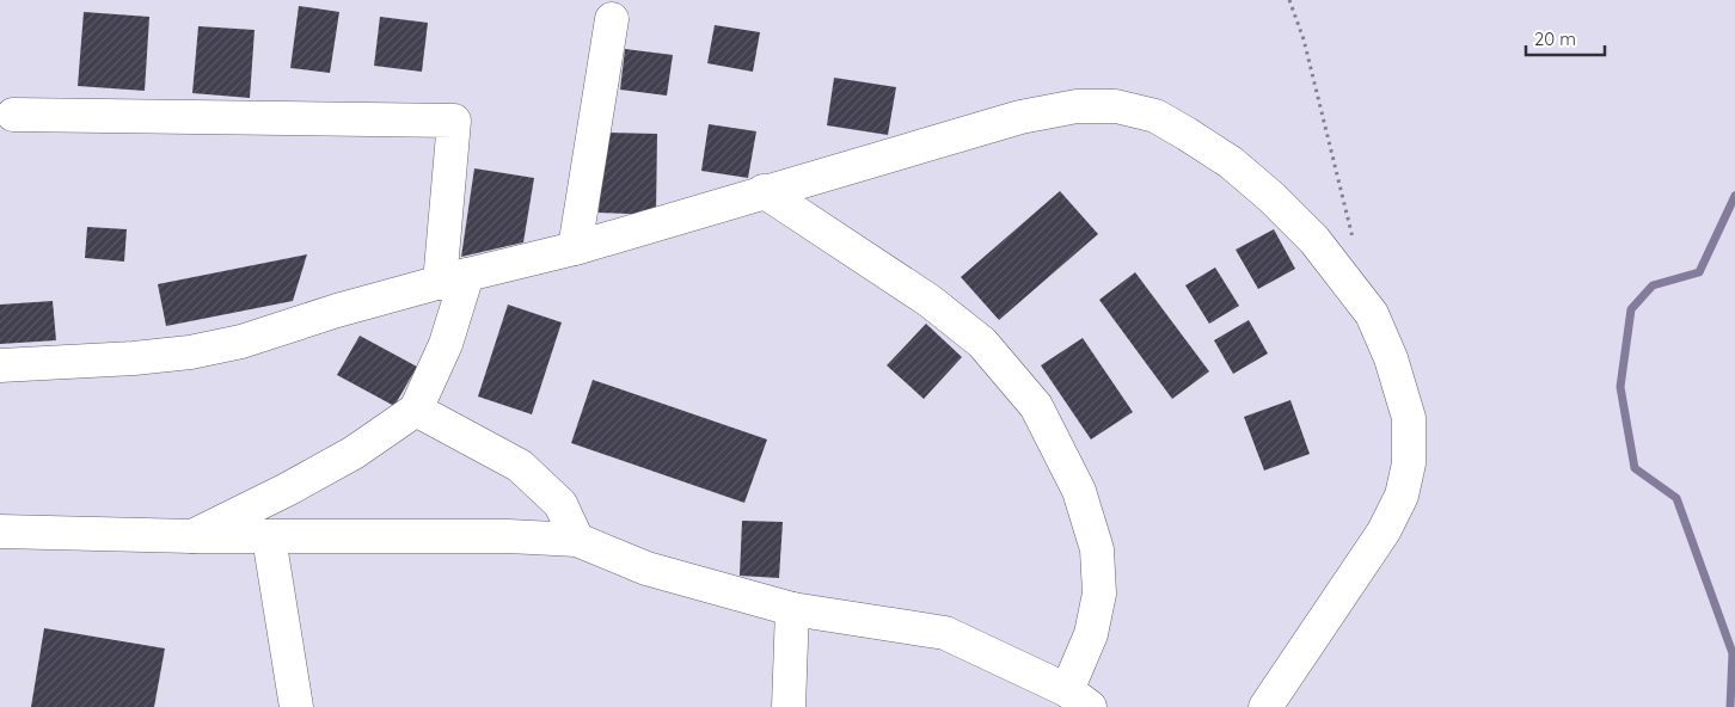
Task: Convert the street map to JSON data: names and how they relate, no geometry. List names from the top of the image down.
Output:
{
  "scale_bar": "20 m"
}
